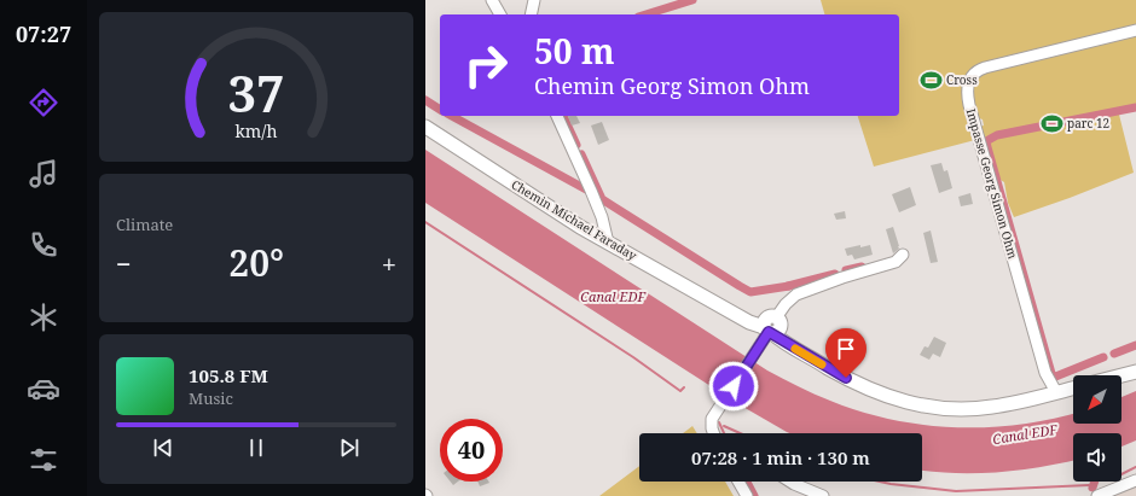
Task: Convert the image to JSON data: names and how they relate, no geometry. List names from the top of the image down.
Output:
{
  "streets": {
    "main road": ["Chemin Michael Faraday"],
    "street": ["Impasse Georg Simon Ohm"]
  },
  "water": ["Canal EDF"],
  "places": {
    "sports": ["Cross", "parc 12"]
  },
  "north": "bottom left",
  "page": {
    "tabs": "07:27",
    "turn": ["50 m", "Chemin Georg Simon Ohm"],
    "tile": "Climate",
    "heat": ["−", "20°", "+"],
    "song": ["105.8 FM", "Music"],
    "limit": "40",
    "trip": "07:28 · 1 min · 130 m",
    "gauge": ["37", "km/h"]
  }
}
